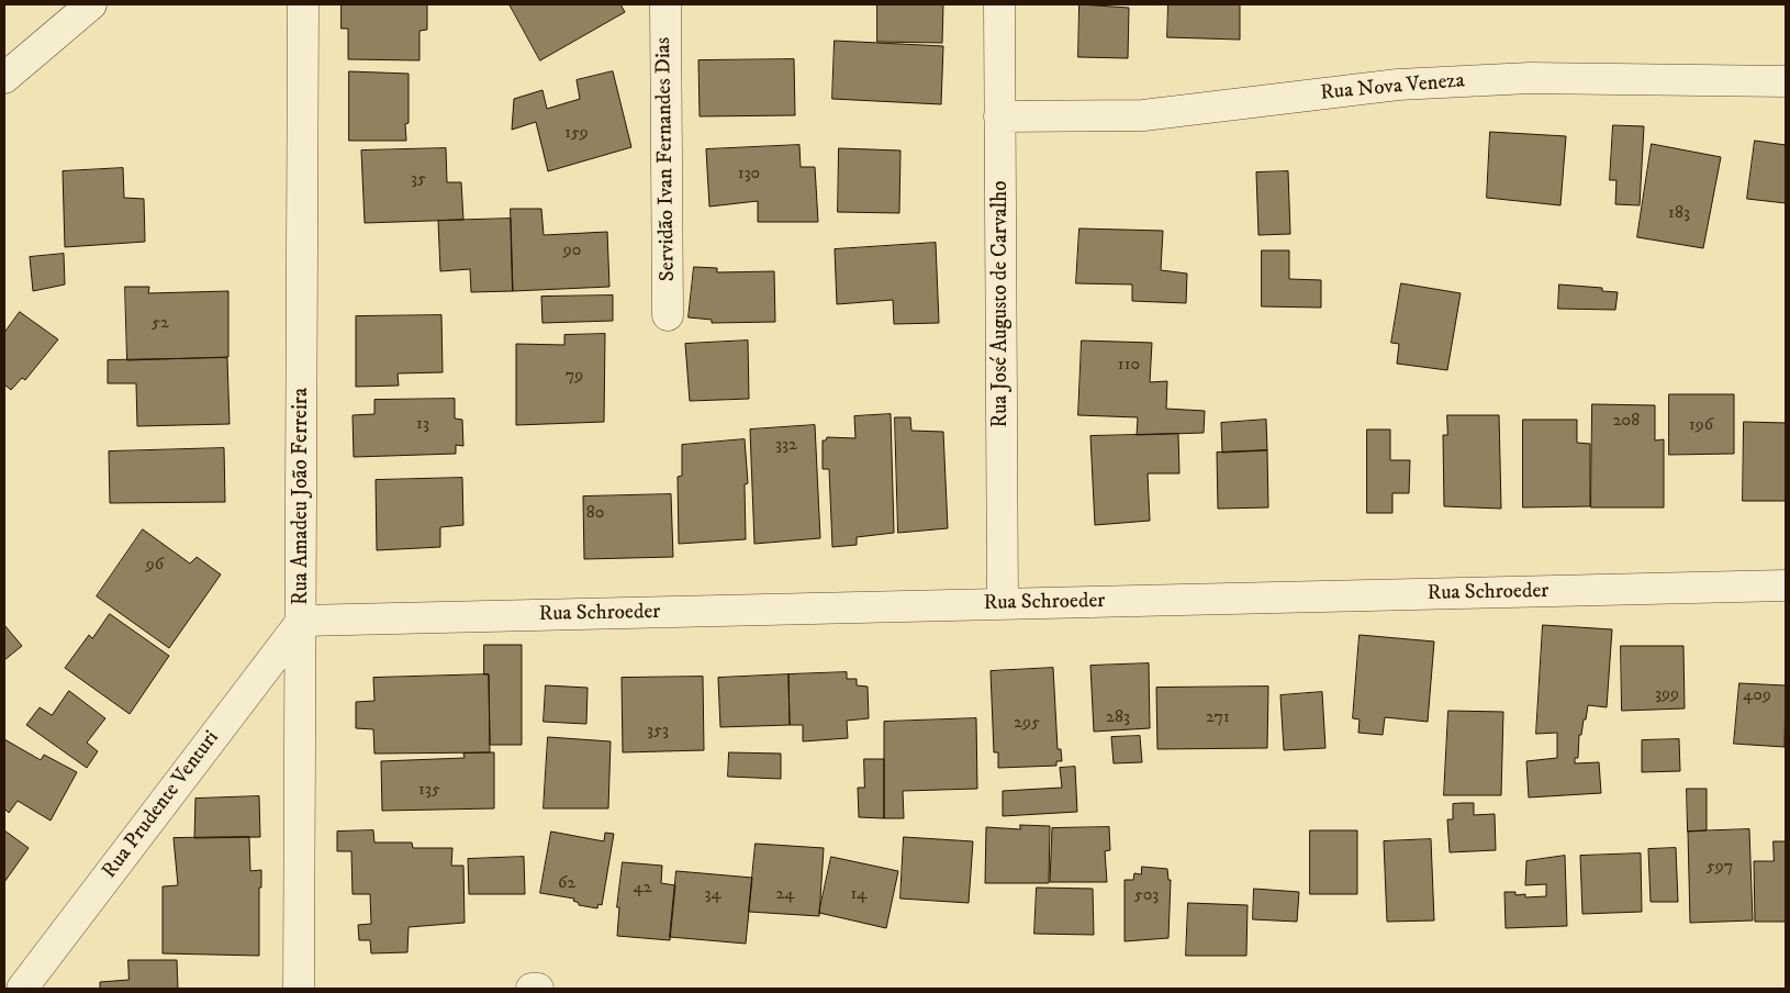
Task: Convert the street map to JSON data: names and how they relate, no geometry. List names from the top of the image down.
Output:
{
  "streets": {
    "street": [
      "Rua Nova Veneza",
      "Servidão Ivan Fernandes Dias",
      "Rua José Augusto de Carvalho",
      "Rua Amadeu João Ferreira",
      "Rua Schroeder",
      "Rua Prudente Venturi"
    ]
  },
  "crossings": [
    ["Rua Nova Veneza", "Rua José Augusto de Carvalho"],
    ["Rua José Augusto de Carvalho", "Rua Schroeder"],
    ["Rua Amadeu João Ferreira", "Rua Schroeder"],
    ["Rua Amadeu João Ferreira", "Rua Prudente Venturi"],
    ["Rua Schroeder", "Rua Prudente Venturi"]
  ],
  "house_numbers": [
    "159",
    "130",
    "35",
    "183",
    "90",
    "52",
    "110",
    "79",
    "208",
    "13",
    "196",
    "332",
    "80",
    "96",
    "399",
    "409",
    "283",
    "271",
    "295",
    "353",
    "135",
    "597",
    "62",
    "42",
    "34",
    "24",
    "14",
    "503"
  ]
}
